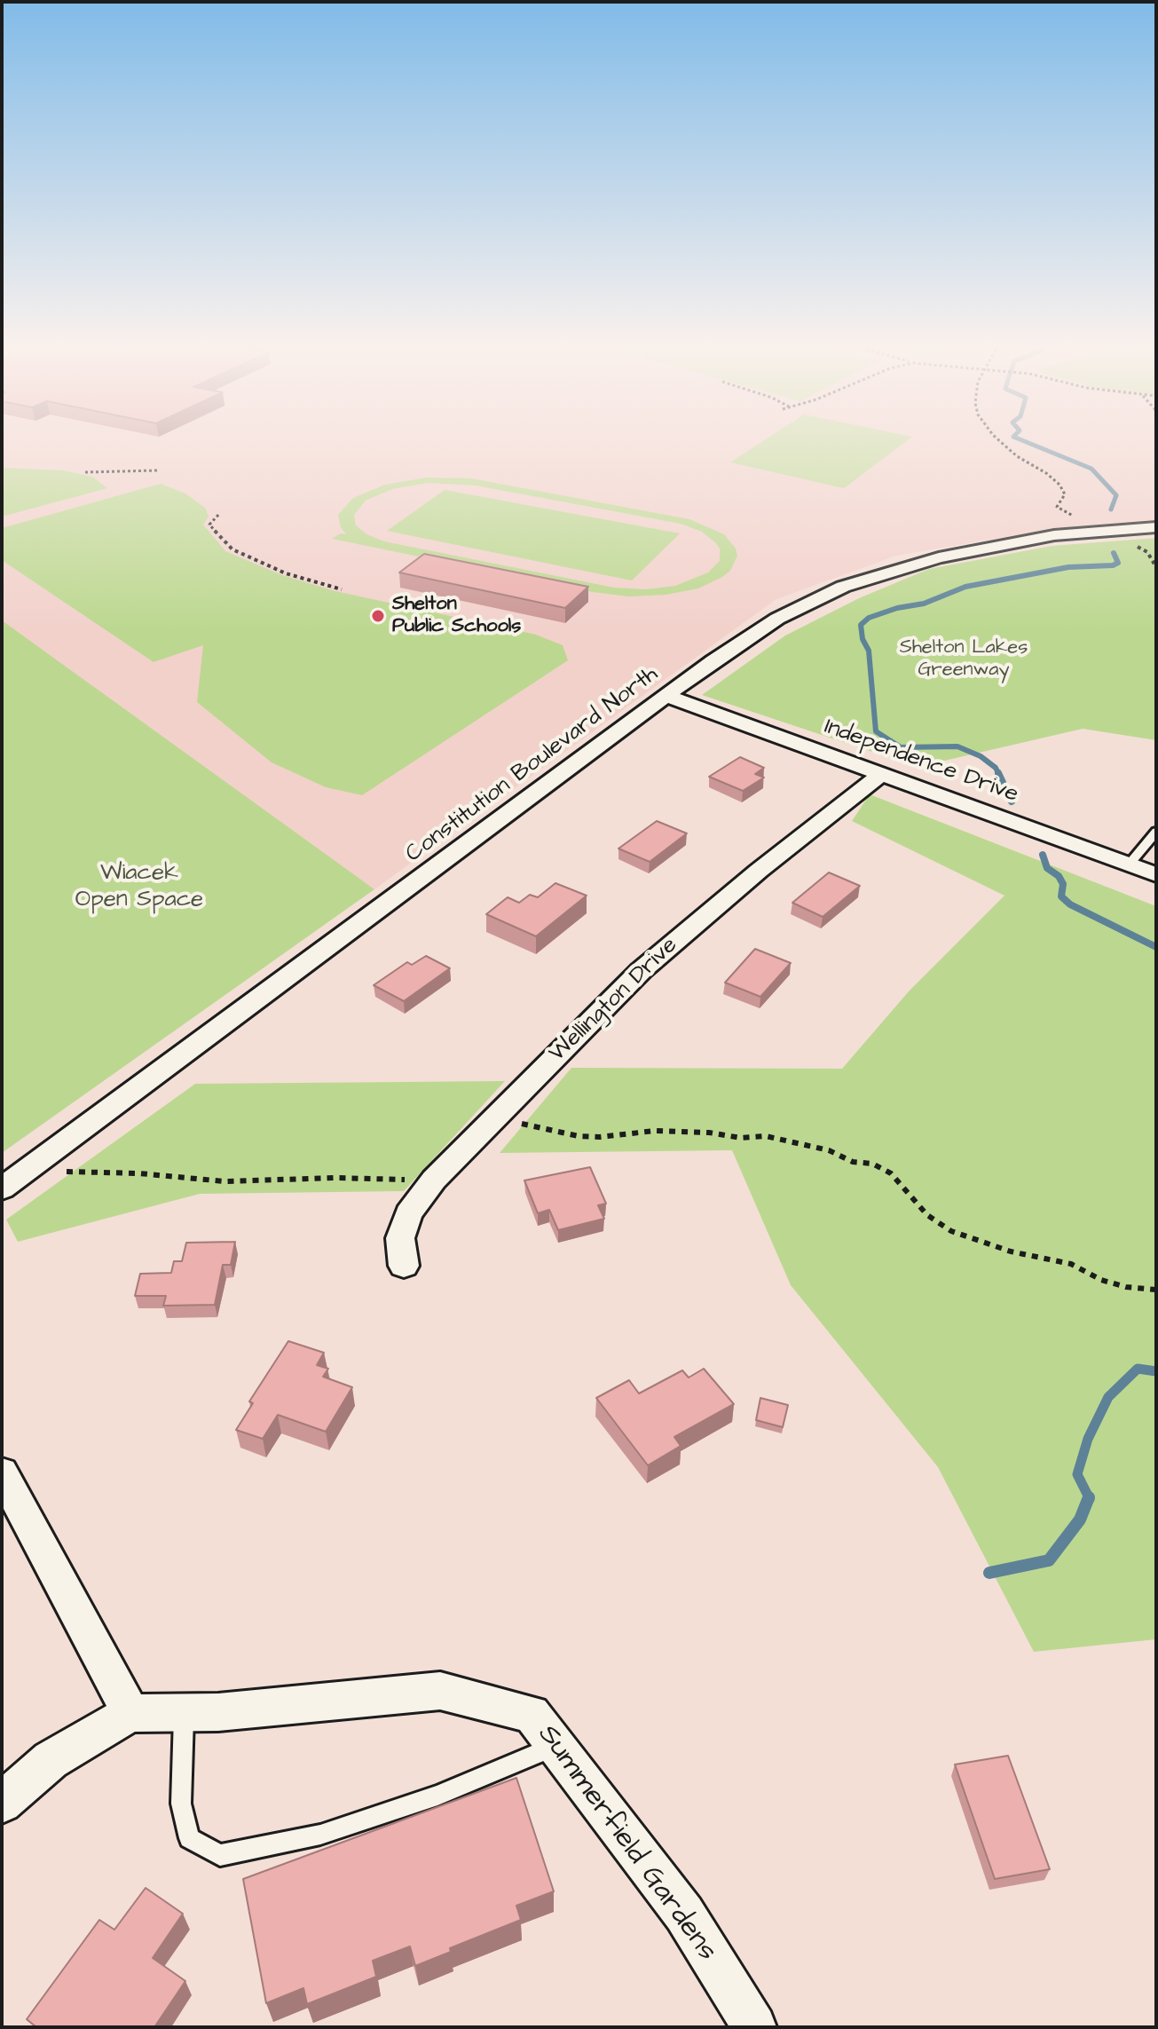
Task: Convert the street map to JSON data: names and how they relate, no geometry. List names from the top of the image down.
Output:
{
  "streets": {
    "street": [
      "Independence Drive",
      "Constitution Boulevard North",
      "Wellington Drive",
      "Summerfield Gardens"
    ]
  },
  "crossings": [
    ["Independence Drive", "Constitution Boulevard North"],
    ["Independence Drive", "Wellington Drive"]
  ],
  "parks": ["Shelton Lakes Greenway", "Wiacek Open Space"],
  "places": ["Shelton Public Schools"]
}
